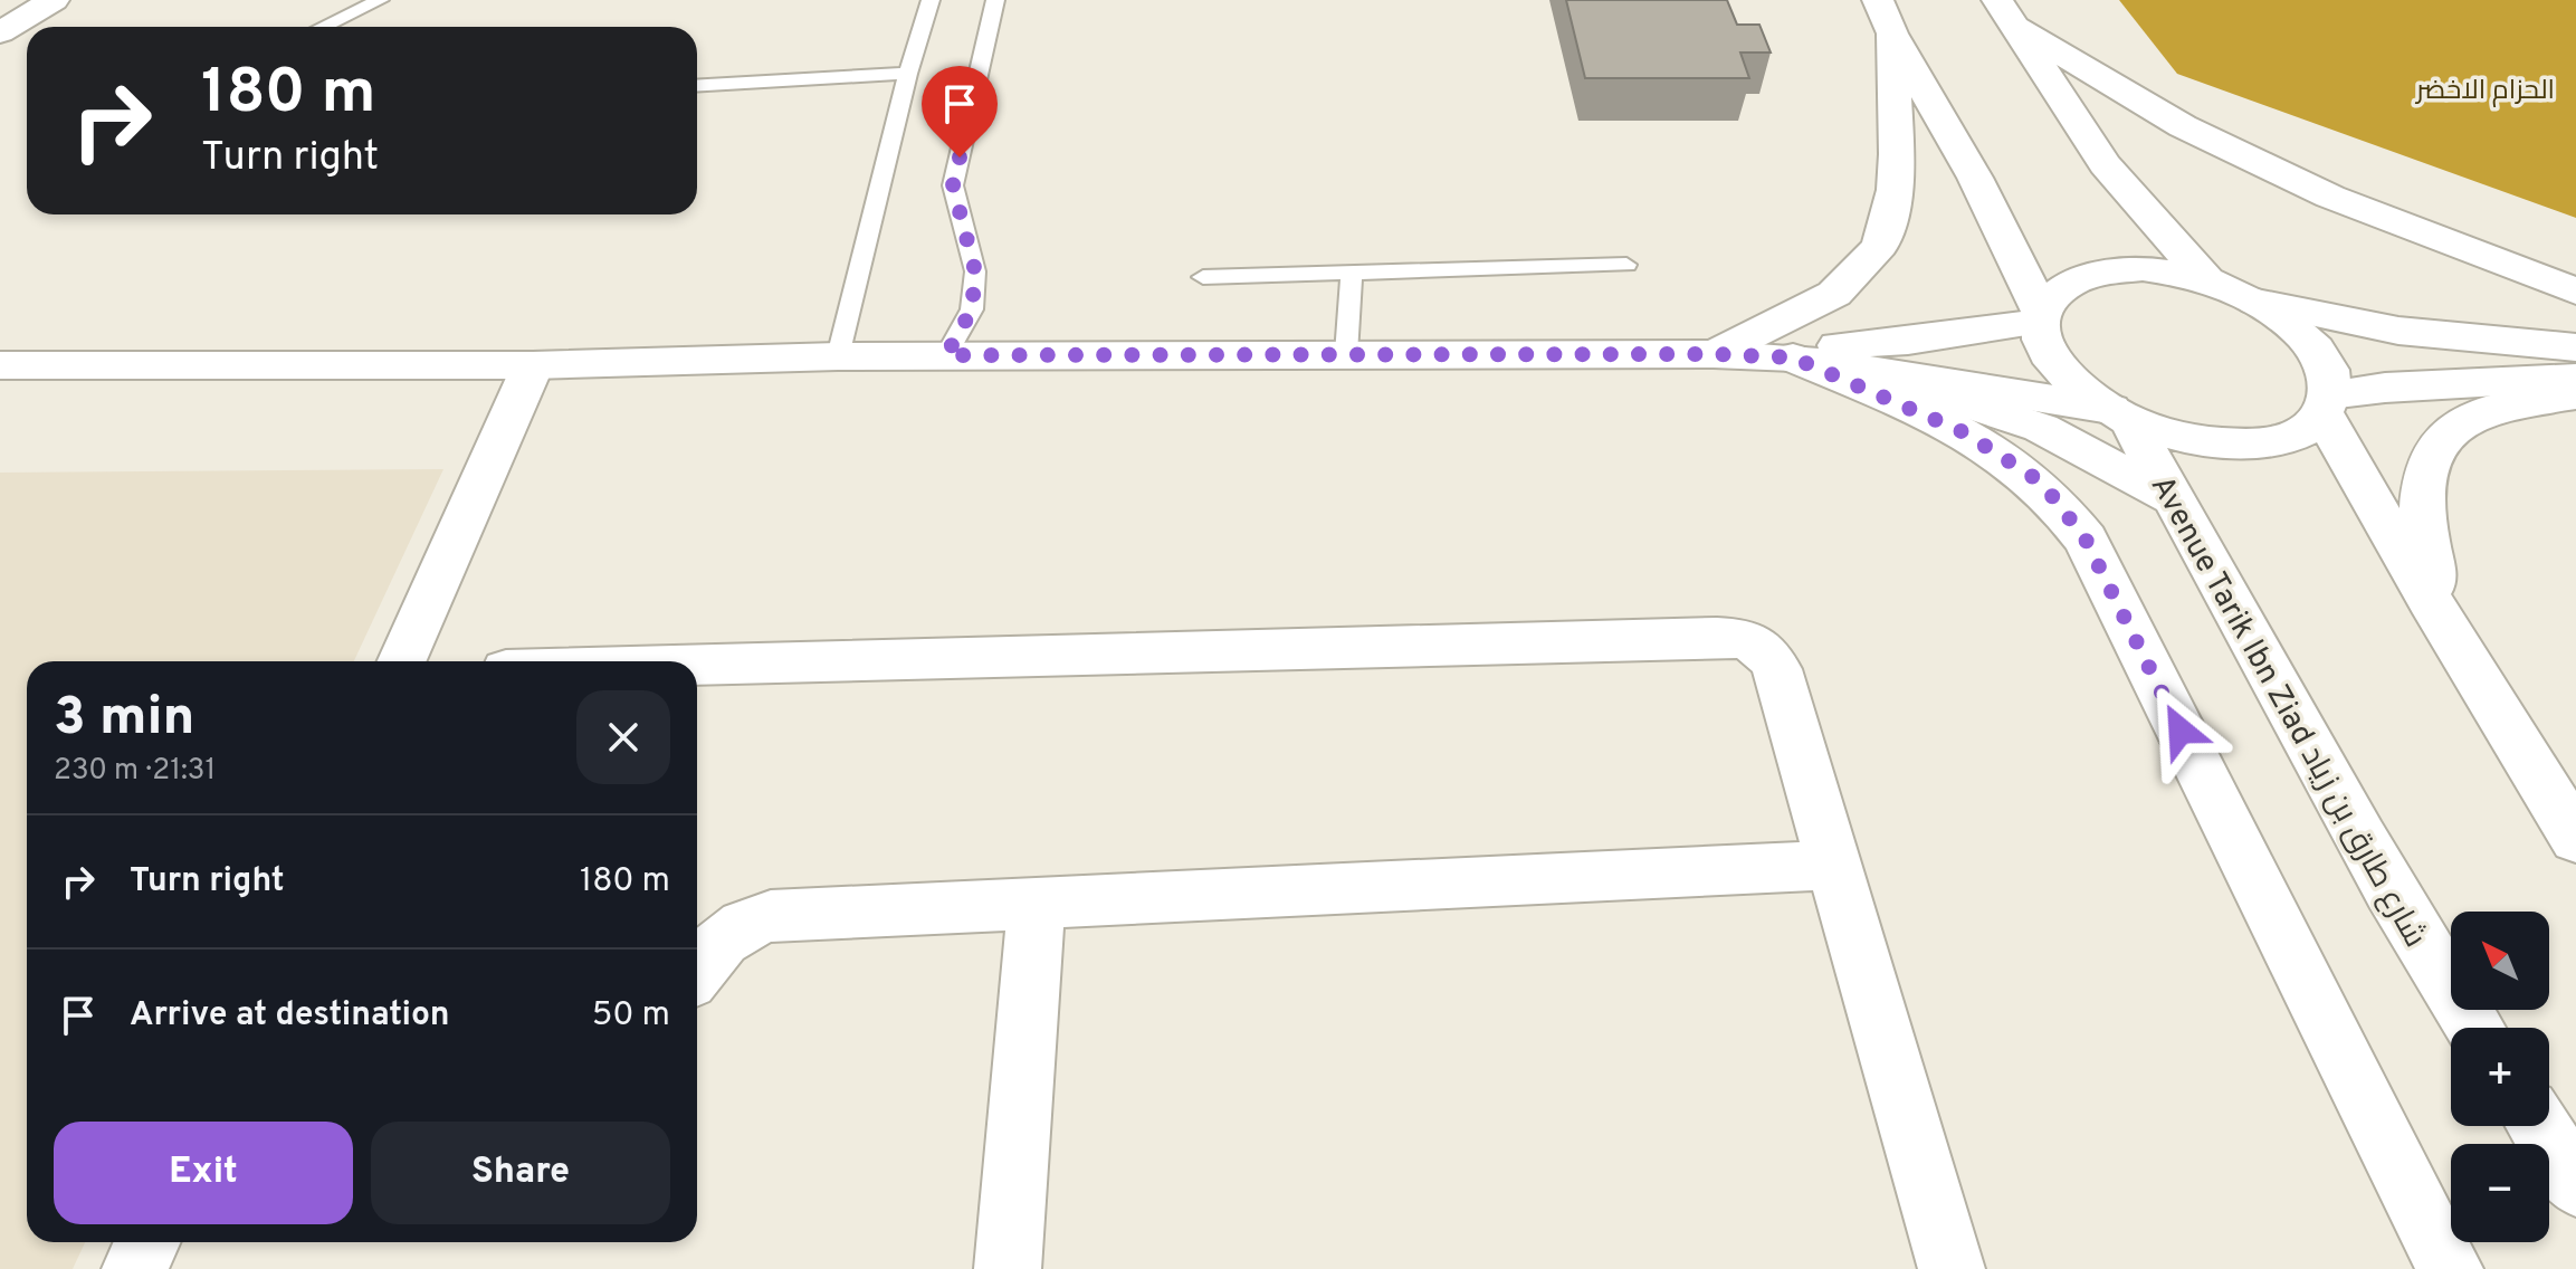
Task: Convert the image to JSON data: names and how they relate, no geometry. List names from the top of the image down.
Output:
{
  "streets": {
    "street": ["Avenue Tarik Ibn Ziad شارع طارق بن زياد"]
  },
  "parks": ["الحزام الاخضر"],
  "north": "top left",
  "page": {
    "turn": ["180 m", "Turn right"],
    "heading": ["3 min", "230 m · 21:31"],
    "list": [
      {
        "name": "Turn right",
        "value": "180 m"
      },
      {
        "name": "Arrive at destination",
        "value": "50 m"
      }
    ],
    "map_buttons": ["+", "−"],
    "buttons": ["Exit", "Share"]
  }
}
